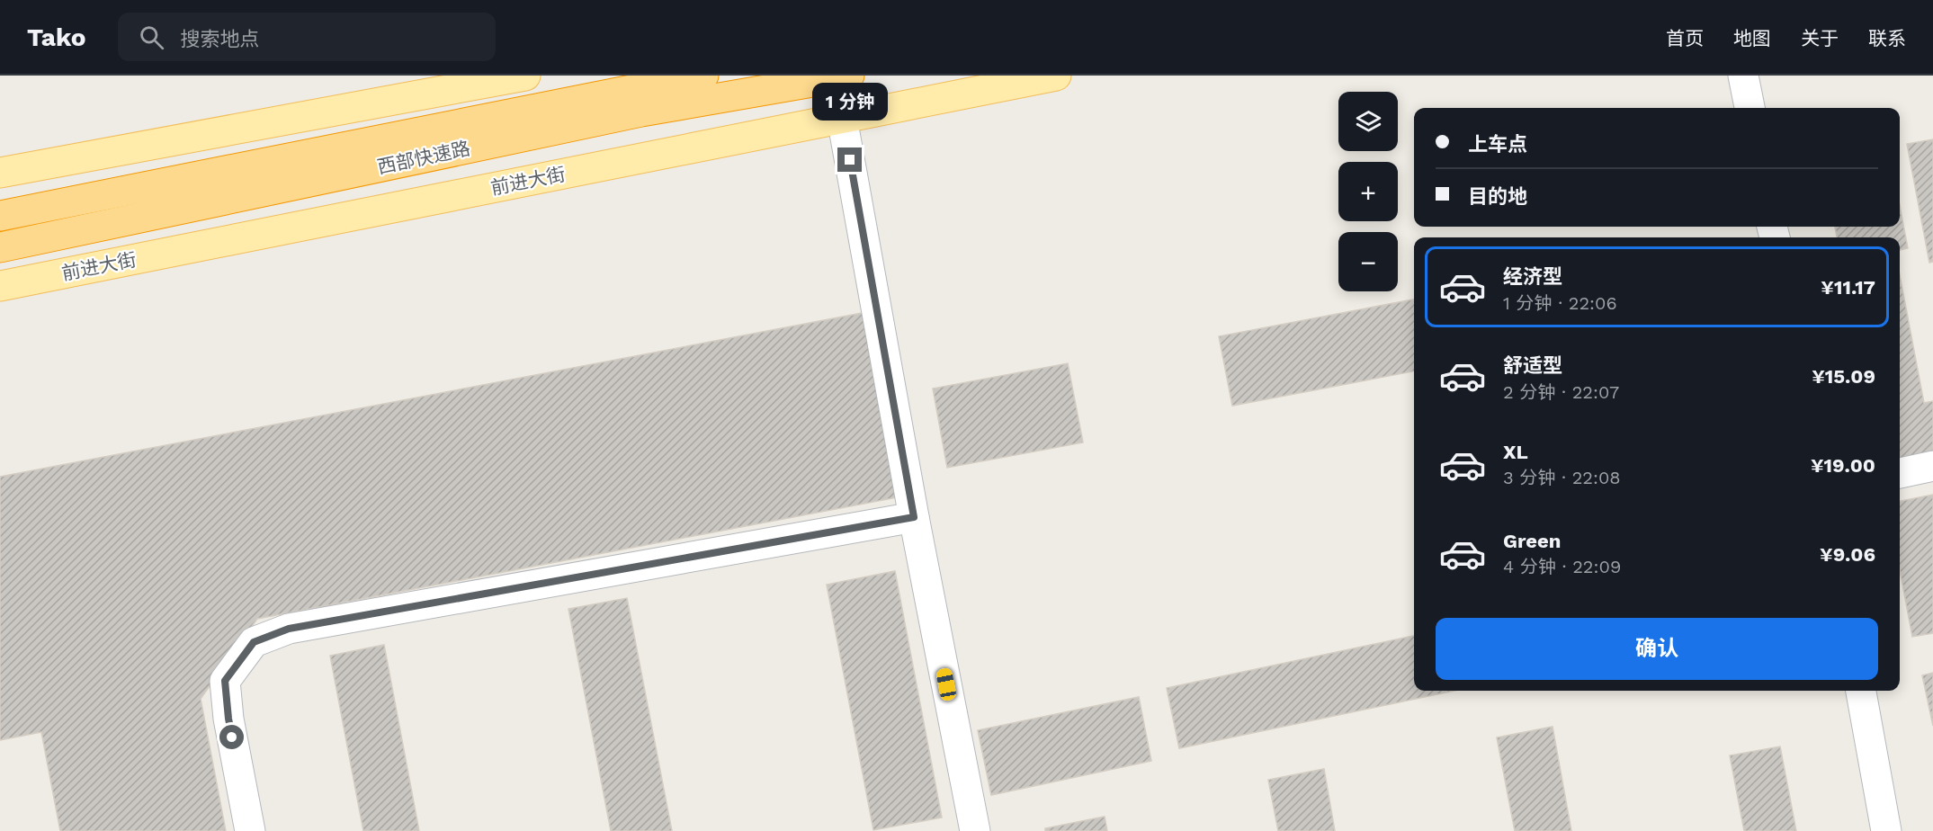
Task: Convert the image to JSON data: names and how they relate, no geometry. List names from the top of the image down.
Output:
{
  "streets": {
    "highway": ["西部快速路"],
    "main road": ["前进大街"]
  },
  "page": {
    "header": "Tako",
    "search": "搜索地点",
    "nav": [
      "首页",
      "地图",
      "关于",
      "联系"
    ],
    "bubble": "1 分钟",
    "map_buttons": ["+", "−"],
    "banner": ["上车点", "目的地"],
    "list": [
      {
        "name": "经济型",
        "note": "1 分钟 · 22:06",
        "value": "¥11.17"
      },
      {
        "name": "舒适型",
        "note": "2 分钟 · 22:07",
        "value": "¥15.09"
      },
      {
        "name": "XL",
        "note": "3 分钟 · 22:08",
        "value": "¥19.00"
      },
      {
        "name": "Green",
        "note": "4 分钟 · 22:09",
        "value": "¥9.06"
      }
    ],
    "buttons": "确认"
  }
}
